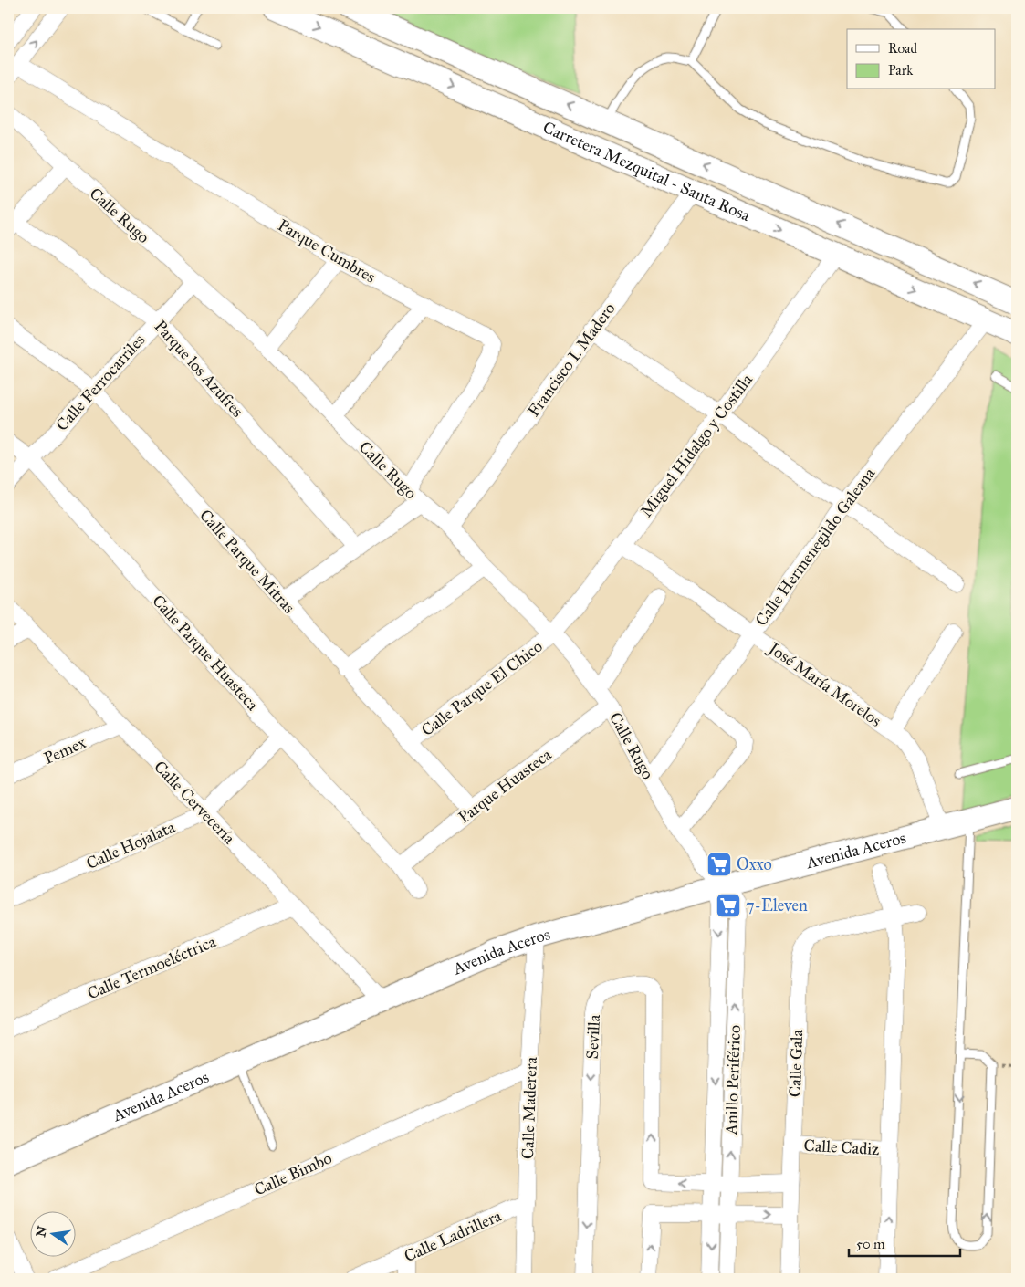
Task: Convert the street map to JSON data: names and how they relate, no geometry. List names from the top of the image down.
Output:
{
  "streets": {
    "main road": ["Carretera Mezquital - Santa Rosa", "Avenida Aceros"],
    "street": [
      "Calle Rugo",
      "Parque Cumbres",
      "Francisco I. Madero",
      "Parque los Azufres",
      "Calle Ferrocarriles",
      "Miguel Hidalgo y Costilla",
      "Calle Hermenegildo Galeana",
      "Calle Parque Mitras",
      "Calle Parque Huasteca",
      "José María Morelos",
      "Calle Parque El Chico",
      "Pemex",
      "Parque Huasteca",
      "Calle Cervecería",
      "Calle Hojalata",
      "Calle Termoeléctrica",
      "Sevilla",
      "Calle Gala",
      "Anillo Periférico",
      "Calle Maderera",
      "Calle Cadiz",
      "Calle Bimbo",
      "Calle Ladrillera"
    ]
  },
  "crossings": [
    ["Carretera Mezquital - Santa Rosa", "Francisco I. Madero"],
    ["Carretera Mezquital - Santa Rosa", "Miguel Hidalgo y Costilla"],
    ["Carretera Mezquital - Santa Rosa", "Calle Hermenegildo Galeana"],
    ["Calle Rugo", "Parque Cumbres"],
    ["Calle Rugo", "Francisco I. Madero"],
    ["Calle Rugo", "Calle Ferrocarriles"],
    ["Calle Rugo", "Miguel Hidalgo y Costilla"],
    ["Calle Rugo", "Calle Hermenegildo Galeana"],
    ["Calle Rugo", "Calle Parque El Chico"],
    ["Calle Rugo", "Parque Huasteca"],
    ["Calle Rugo", "Avenida Aceros"],
    ["Calle Rugo", "Anillo Periférico"],
    ["Parque los Azufres", "Calle Ferrocarriles"],
    ["Calle Ferrocarriles", "Calle Parque Mitras"],
    ["Calle Ferrocarriles", "Calle Parque Huasteca"],
    ["Miguel Hidalgo y Costilla", "José María Morelos"],
    ["Miguel Hidalgo y Costilla", "Calle Parque El Chico"],
    ["Calle Hermenegildo Galeana", "José María Morelos"],
    ["Calle Parque Mitras", "Calle Parque El Chico"],
    ["Calle Parque Mitras", "Parque Huasteca"],
    ["Calle Parque Huasteca", "Parque Huasteca"],
    ["Calle Parque Huasteca", "Calle Hojalata"],
    ["José María Morelos", "Avenida Aceros"],
    ["Pemex", "Calle Cervecería"],
    ["Calle Cervecería", "Calle Hojalata"],
    ["Calle Cervecería", "Avenida Aceros"],
    ["Calle Cervecería", "Calle Termoeléctrica"],
    ["Avenida Aceros", "Anillo Periférico"],
    ["Avenida Aceros", "Calle Maderera"],
    ["Sevilla", "Anillo Periférico"],
    ["Calle Gala", "Calle Cadiz"],
    ["Calle Maderera", "Calle Bimbo"],
    ["Calle Maderera", "Calle Ladrillera"]
  ],
  "places": {
    "supermarket": ["Oxxo", "7-Eleven"]
  },
  "legend": ["Road", "Park"],
  "scale_bar": "50 m",
  "north": "left"
}
